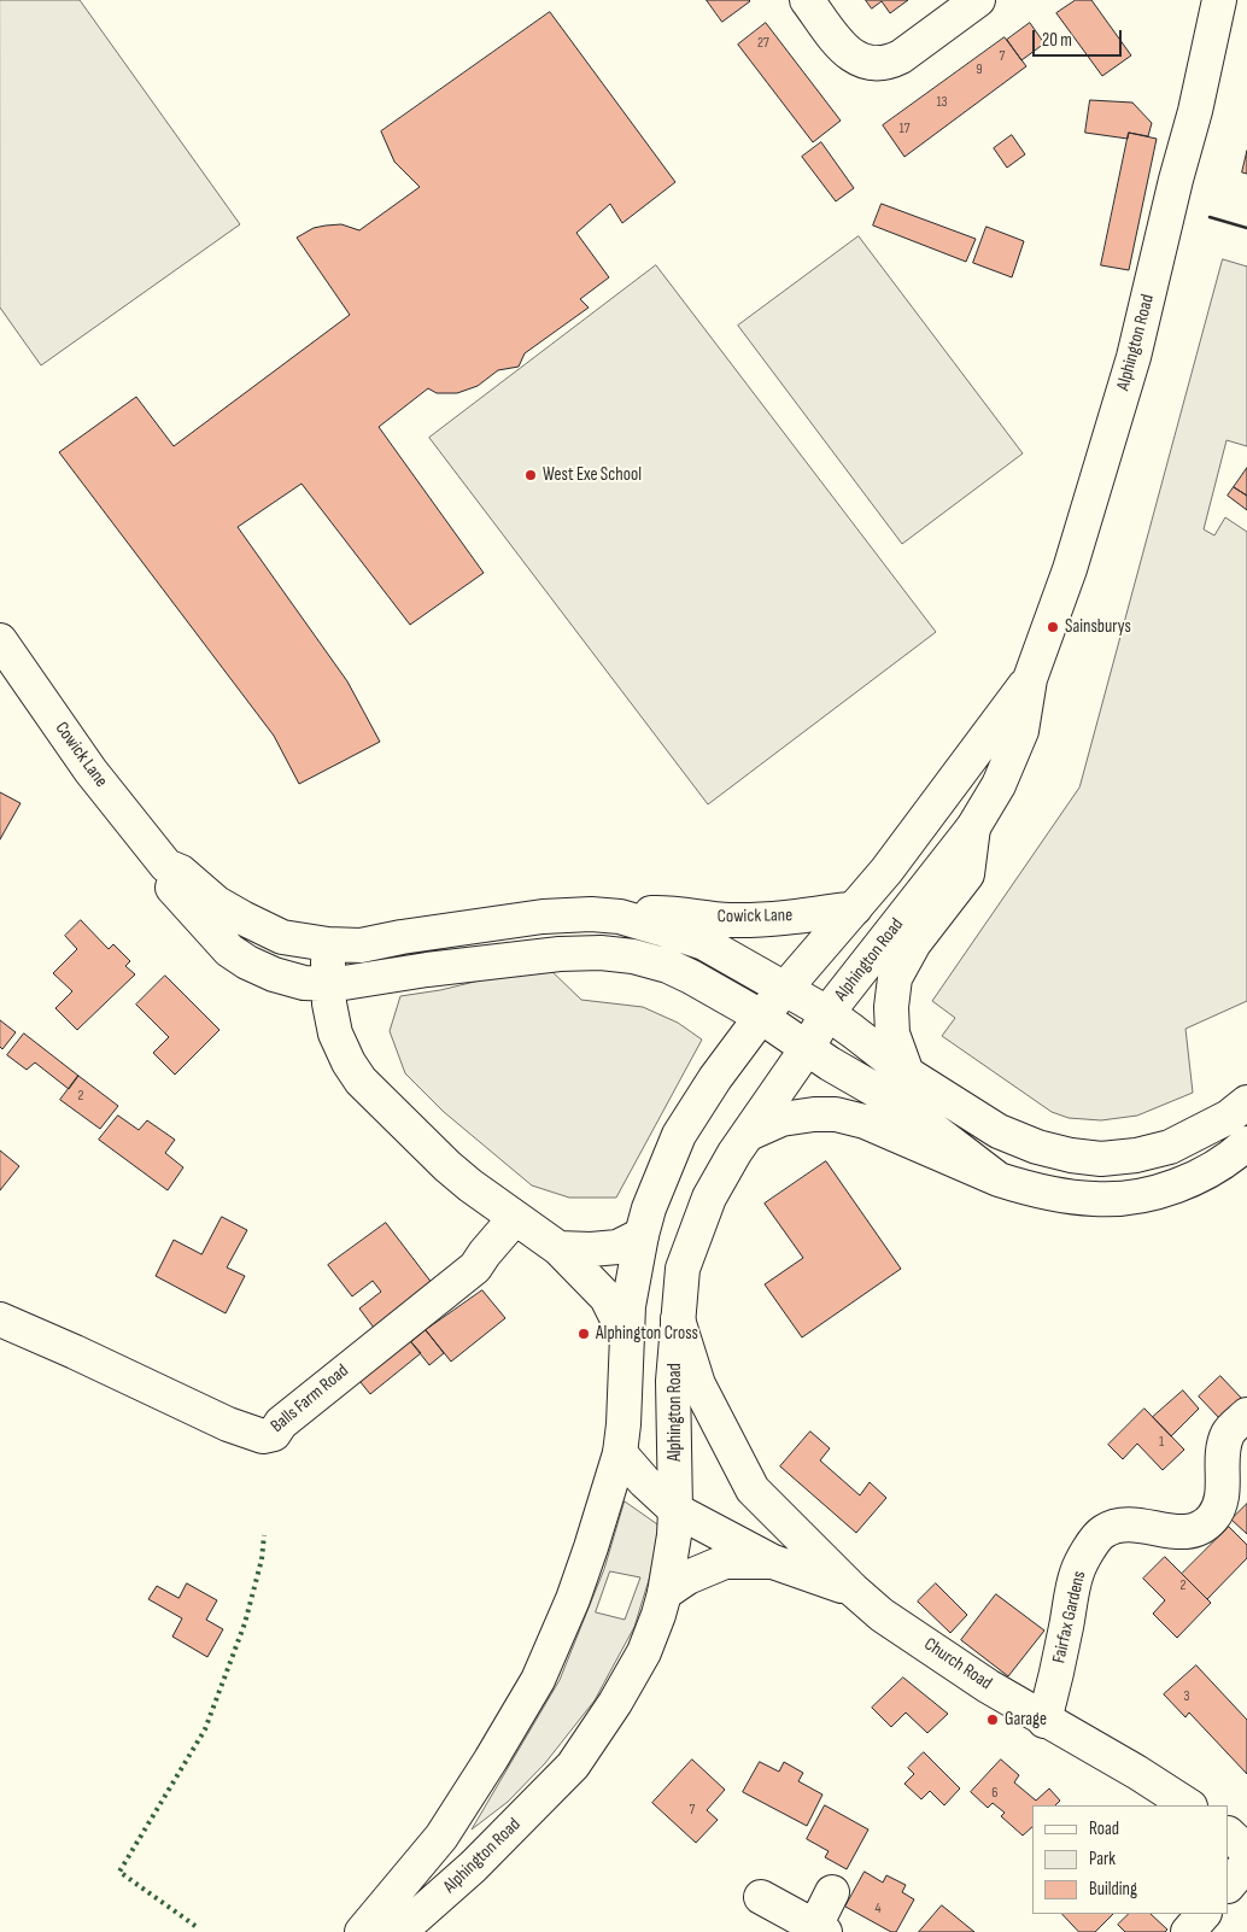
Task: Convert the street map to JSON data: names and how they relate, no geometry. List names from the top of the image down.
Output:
{
  "streets": {
    "main road": [
      "Alphington Road",
      "Cowick Lane",
      "Balls Farm Road",
      "Fairfax Gardens",
      "Church Road"
    ]
  },
  "crossings": [
    ["Alphington Road", "Cowick Lane"],
    ["Alphington Road", "Church Road"],
    ["Fairfax Gardens", "Church Road"]
  ],
  "places": [
    "West Exe School",
    "Sainsburys",
    "Alphington Cross",
    "Garage"
  ],
  "house_numbers": [
    "27",
    "7",
    "9",
    "13",
    "17",
    "2",
    "1",
    "2",
    "3",
    "6",
    "7",
    "4"
  ],
  "legend": ["Road", "Park", "Building"],
  "scale_bar": "20 m"
}
